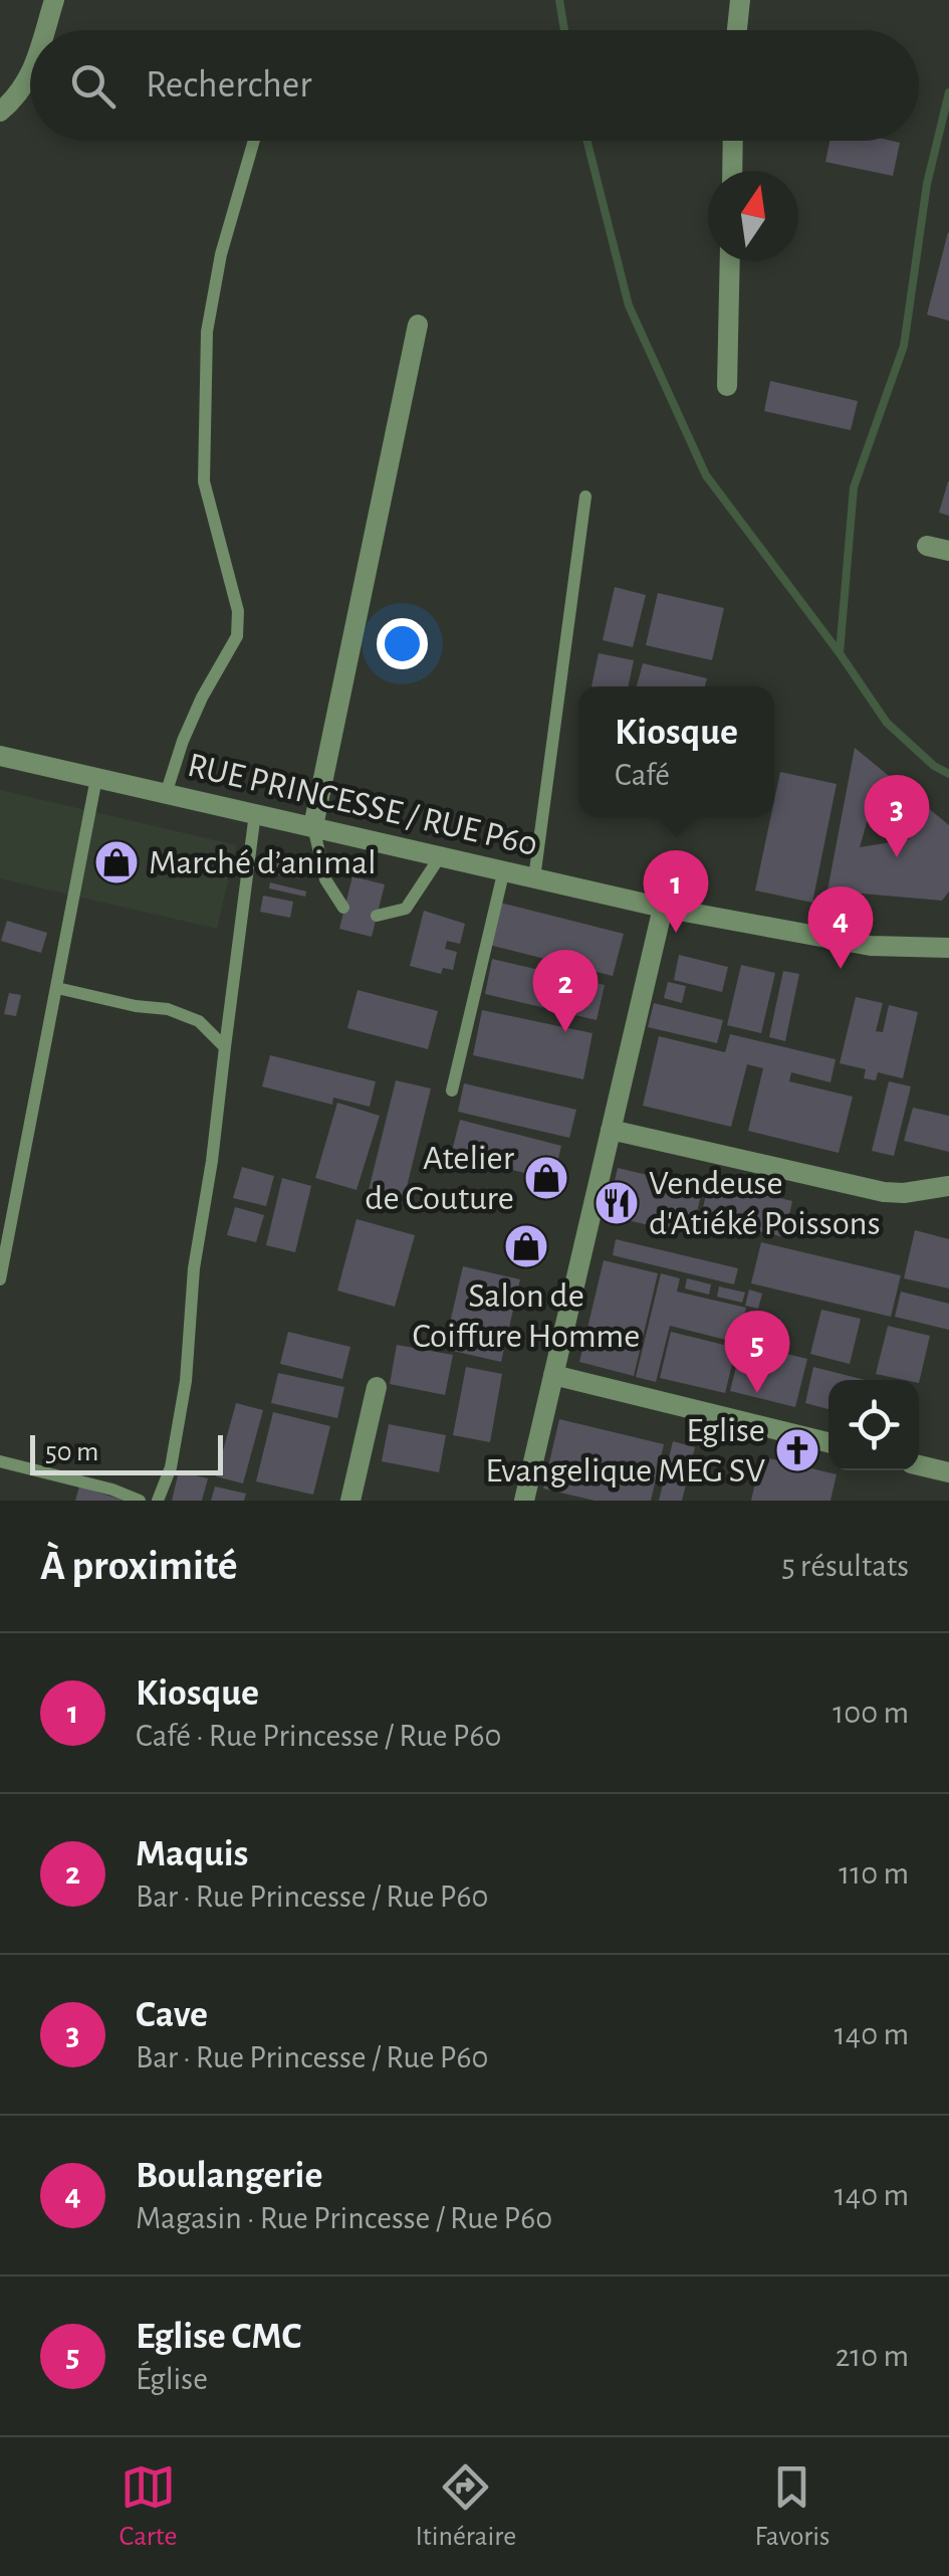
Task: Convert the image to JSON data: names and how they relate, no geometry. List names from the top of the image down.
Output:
{
  "streets": {
    "street": ["RUE PRINCESSE / RUE P60"]
  },
  "places": {
    "shop": ["Marché d’animal", "Atelier de Couture", "Salon de Coiffure Homme"],
    "restaurant": ["Vendeuse d'Atiéké Poissons"],
    "church": ["Eglise Evangelique MEG SV"]
  },
  "scale_bar": "50 m",
  "north": "top",
  "page": {
    "search": "Rechercher",
    "popup": ["Kiosque", "Café"],
    "pins": [
      "3",
      "1",
      "4",
      "2",
      "5"
    ],
    "scale": "50 m",
    "heading": ["À proximité", "5 résultats"],
    "list": [
      {
        "mark": "1",
        "name": "Kiosque",
        "note": "Café · Rue Princesse / Rue P60",
        "value": "100 m"
      },
      {
        "mark": "2",
        "name": "Maquis",
        "note": "Bar · Rue Princesse / Rue P60",
        "value": "110 m"
      },
      {
        "mark": "3",
        "name": "Cave",
        "note": "Bar · Rue Princesse / Rue P60",
        "value": "140 m"
      },
      {
        "mark": "4",
        "name": "Boulangerie",
        "note": "Magasin · Rue Princesse / Rue P60",
        "value": "140 m"
      },
      {
        "mark": "5",
        "name": "Eglise CMC",
        "note": "Église",
        "value": "210 m"
      }
    ],
    "nav": ["Carte", "Itinéraire", "Favoris"]
  }
}
